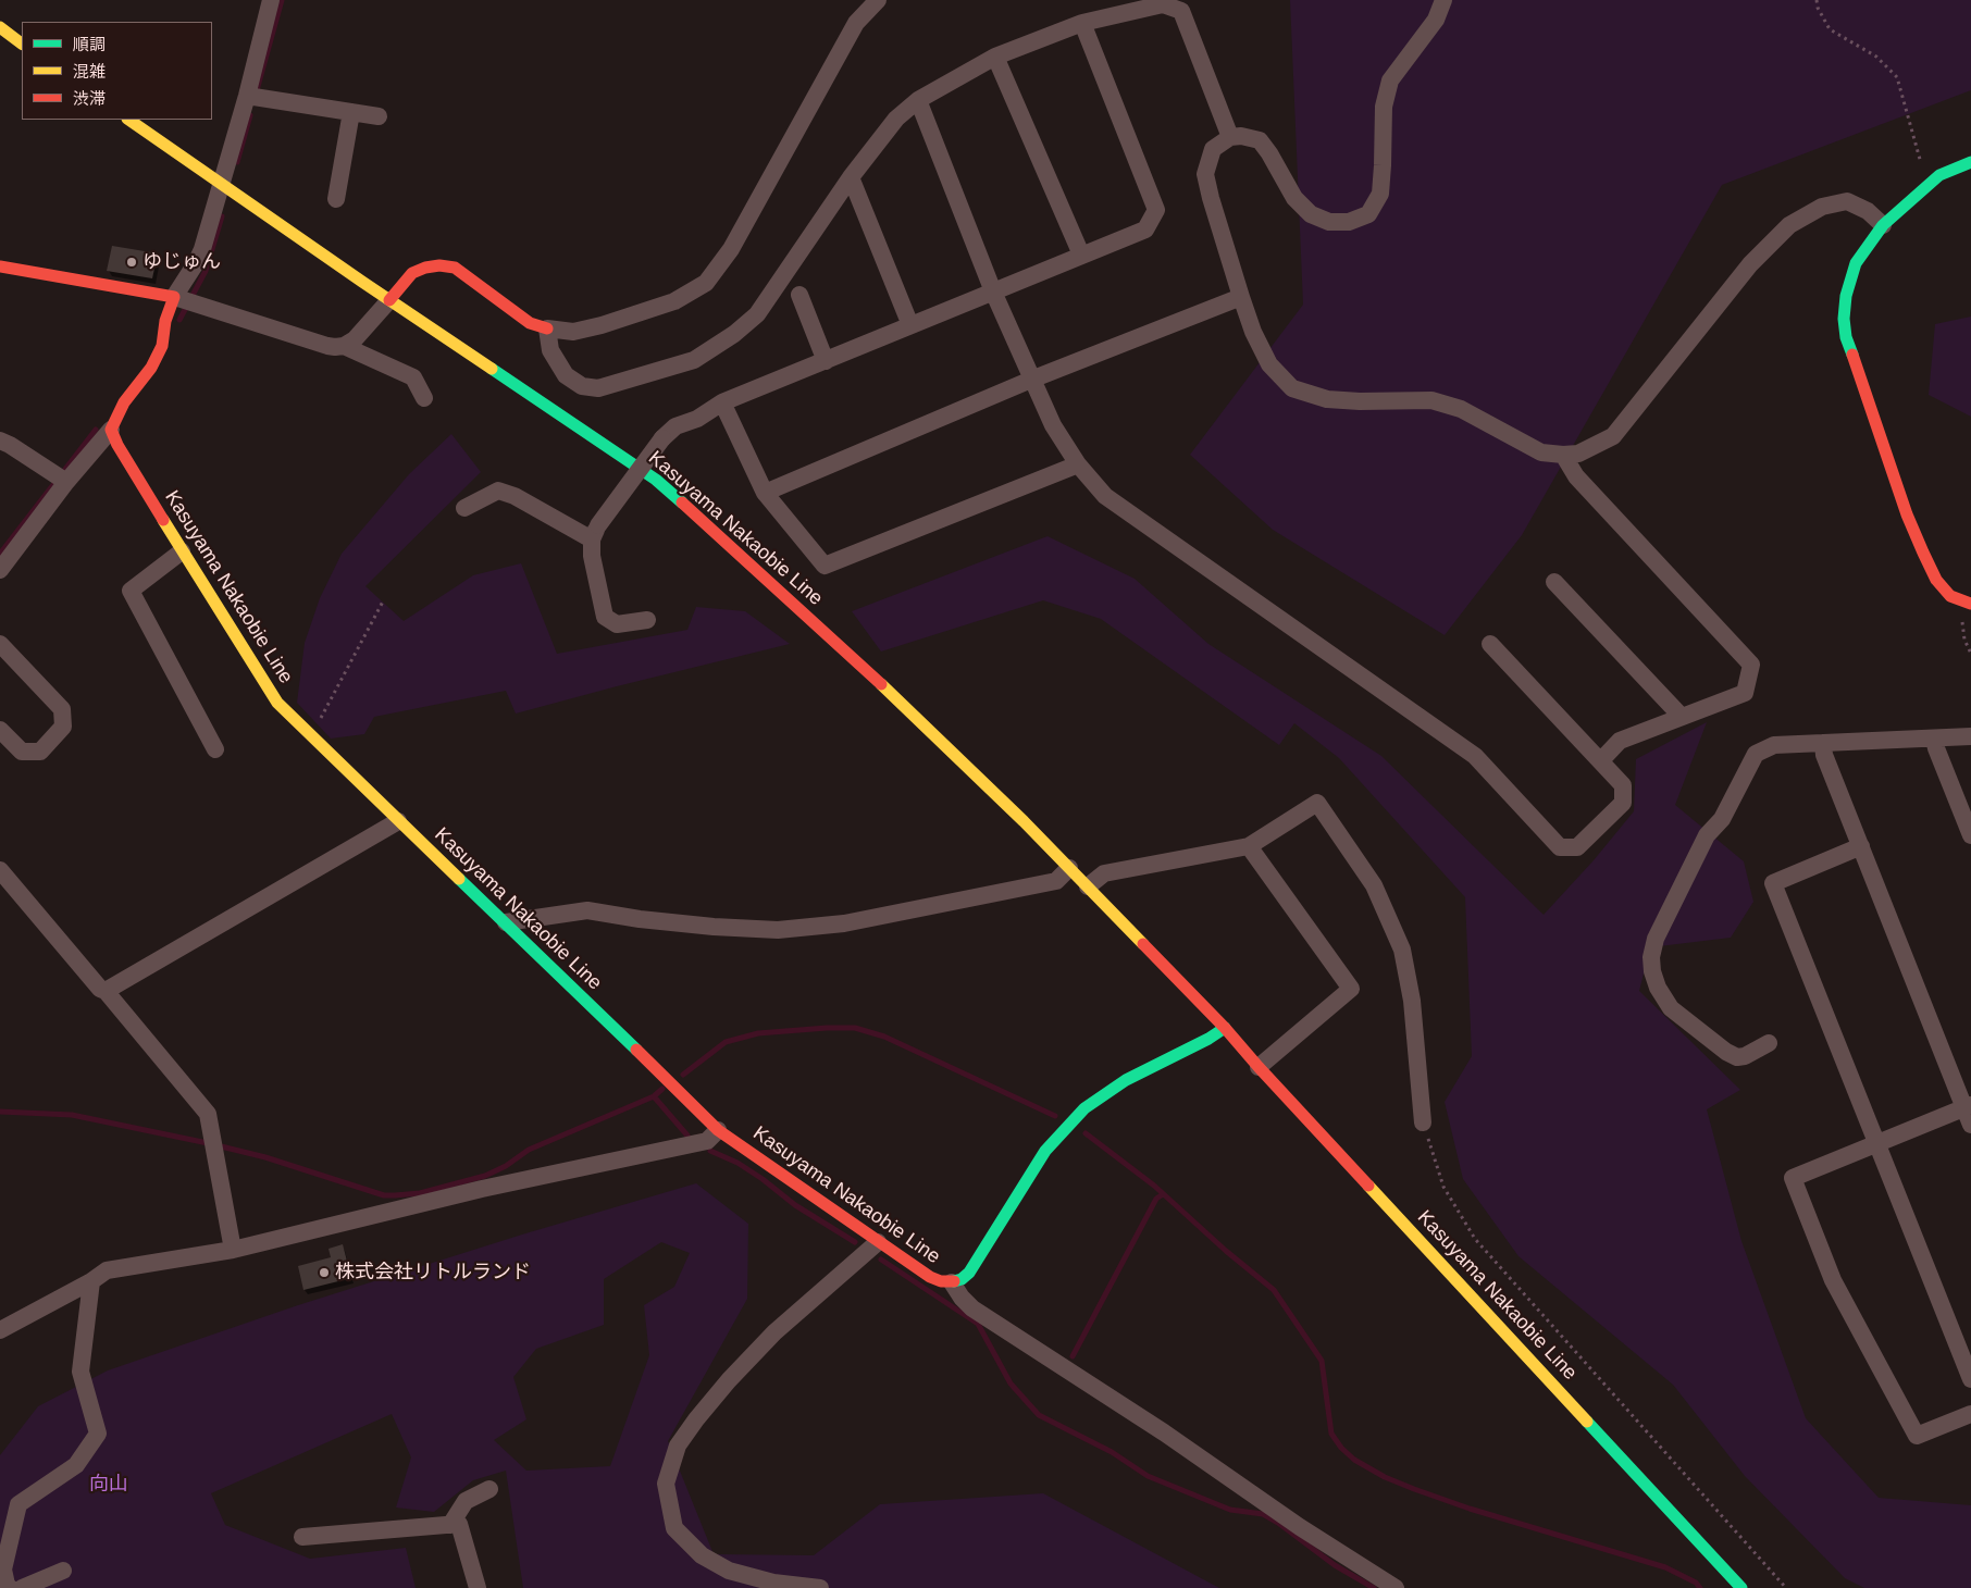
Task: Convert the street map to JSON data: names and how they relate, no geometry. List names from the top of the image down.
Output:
{
  "streets": {
    "main road": ["Kasuyama Nakaobie Line"]
  },
  "parks": ["向山"],
  "places": ["ゆじゅん", "株式会社リトルランド"],
  "legend": ["順調", "混雑", "渋滞"]
}
